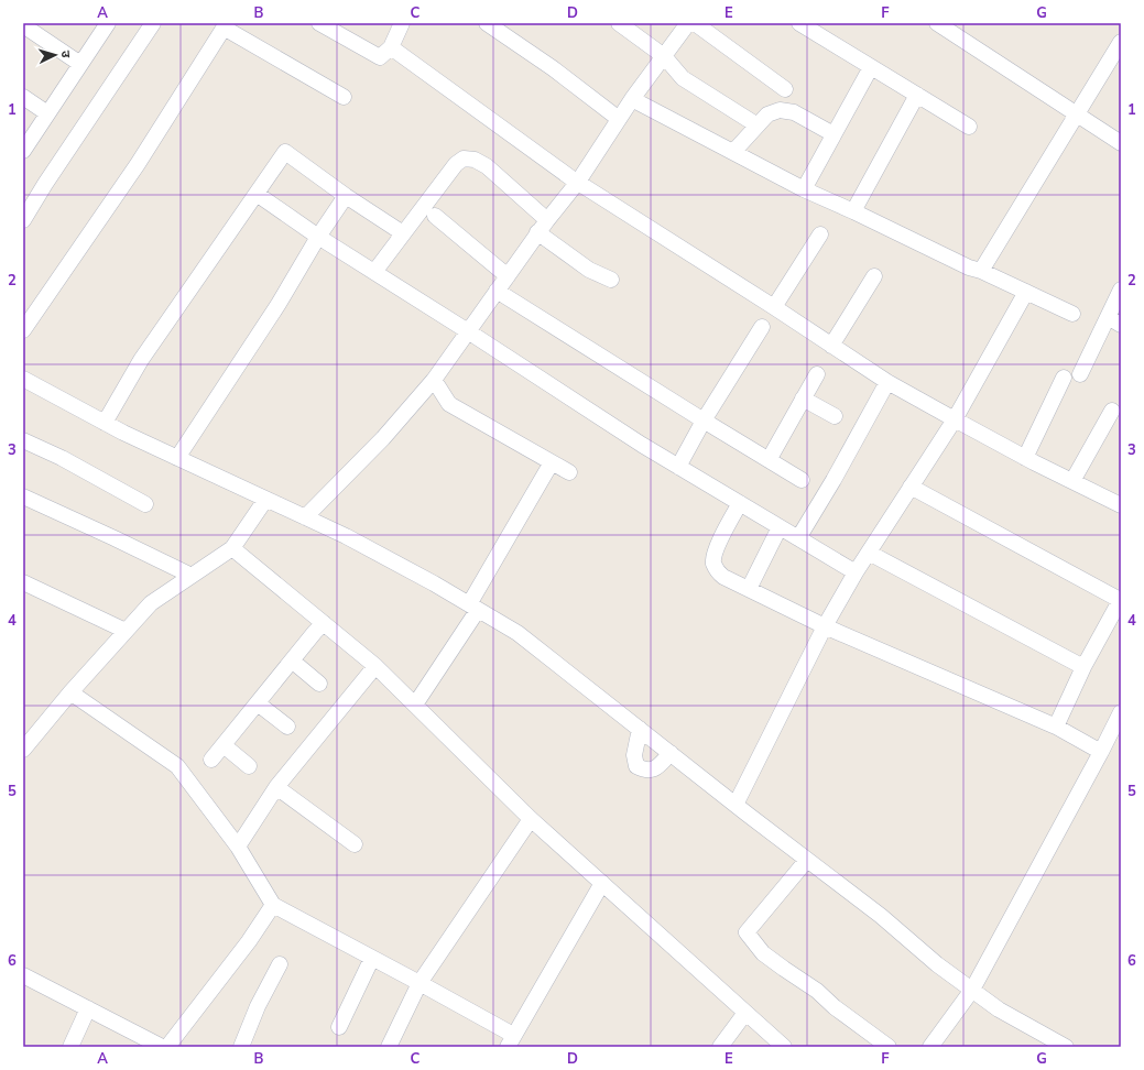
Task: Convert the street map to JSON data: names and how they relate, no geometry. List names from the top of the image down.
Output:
{
  "north": "right",
  "grid": {
    "columns": [
      "A",
      "B",
      "C",
      "D",
      "E",
      "F",
      "G"
    ],
    "rows": [
      "1",
      "2",
      "3",
      "4",
      "5",
      "6"
    ]
  }
}
